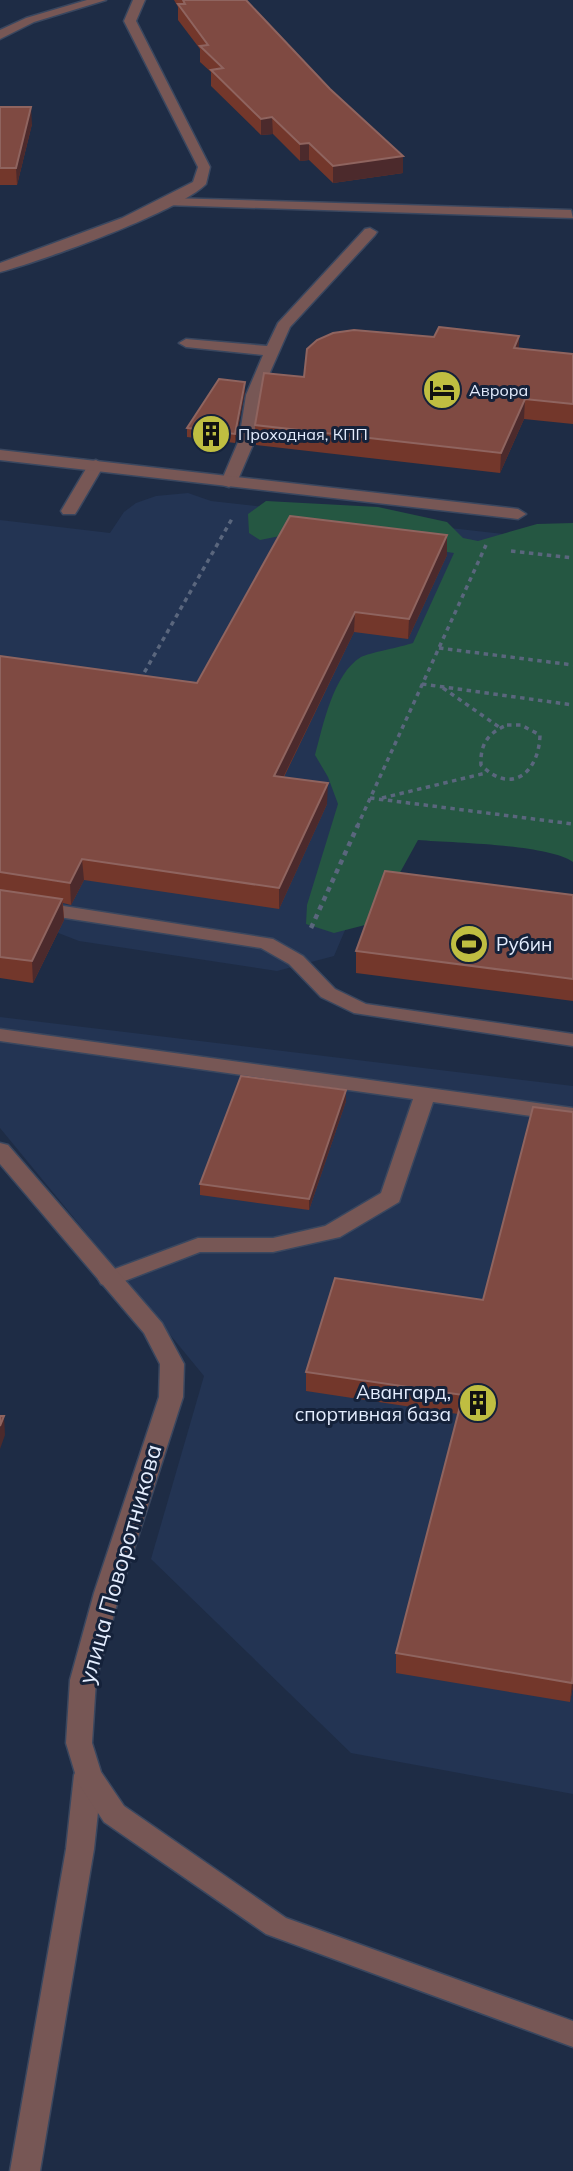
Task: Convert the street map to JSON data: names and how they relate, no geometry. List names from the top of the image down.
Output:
{
  "streets": {
    "street": ["улица Поворотникова"]
  },
  "places": {
    "hotel": ["Аврора"],
    "building": ["Проходная, КПП", "Авангард, спортивная база"],
    "sports": ["Рубин"]
  }
}
